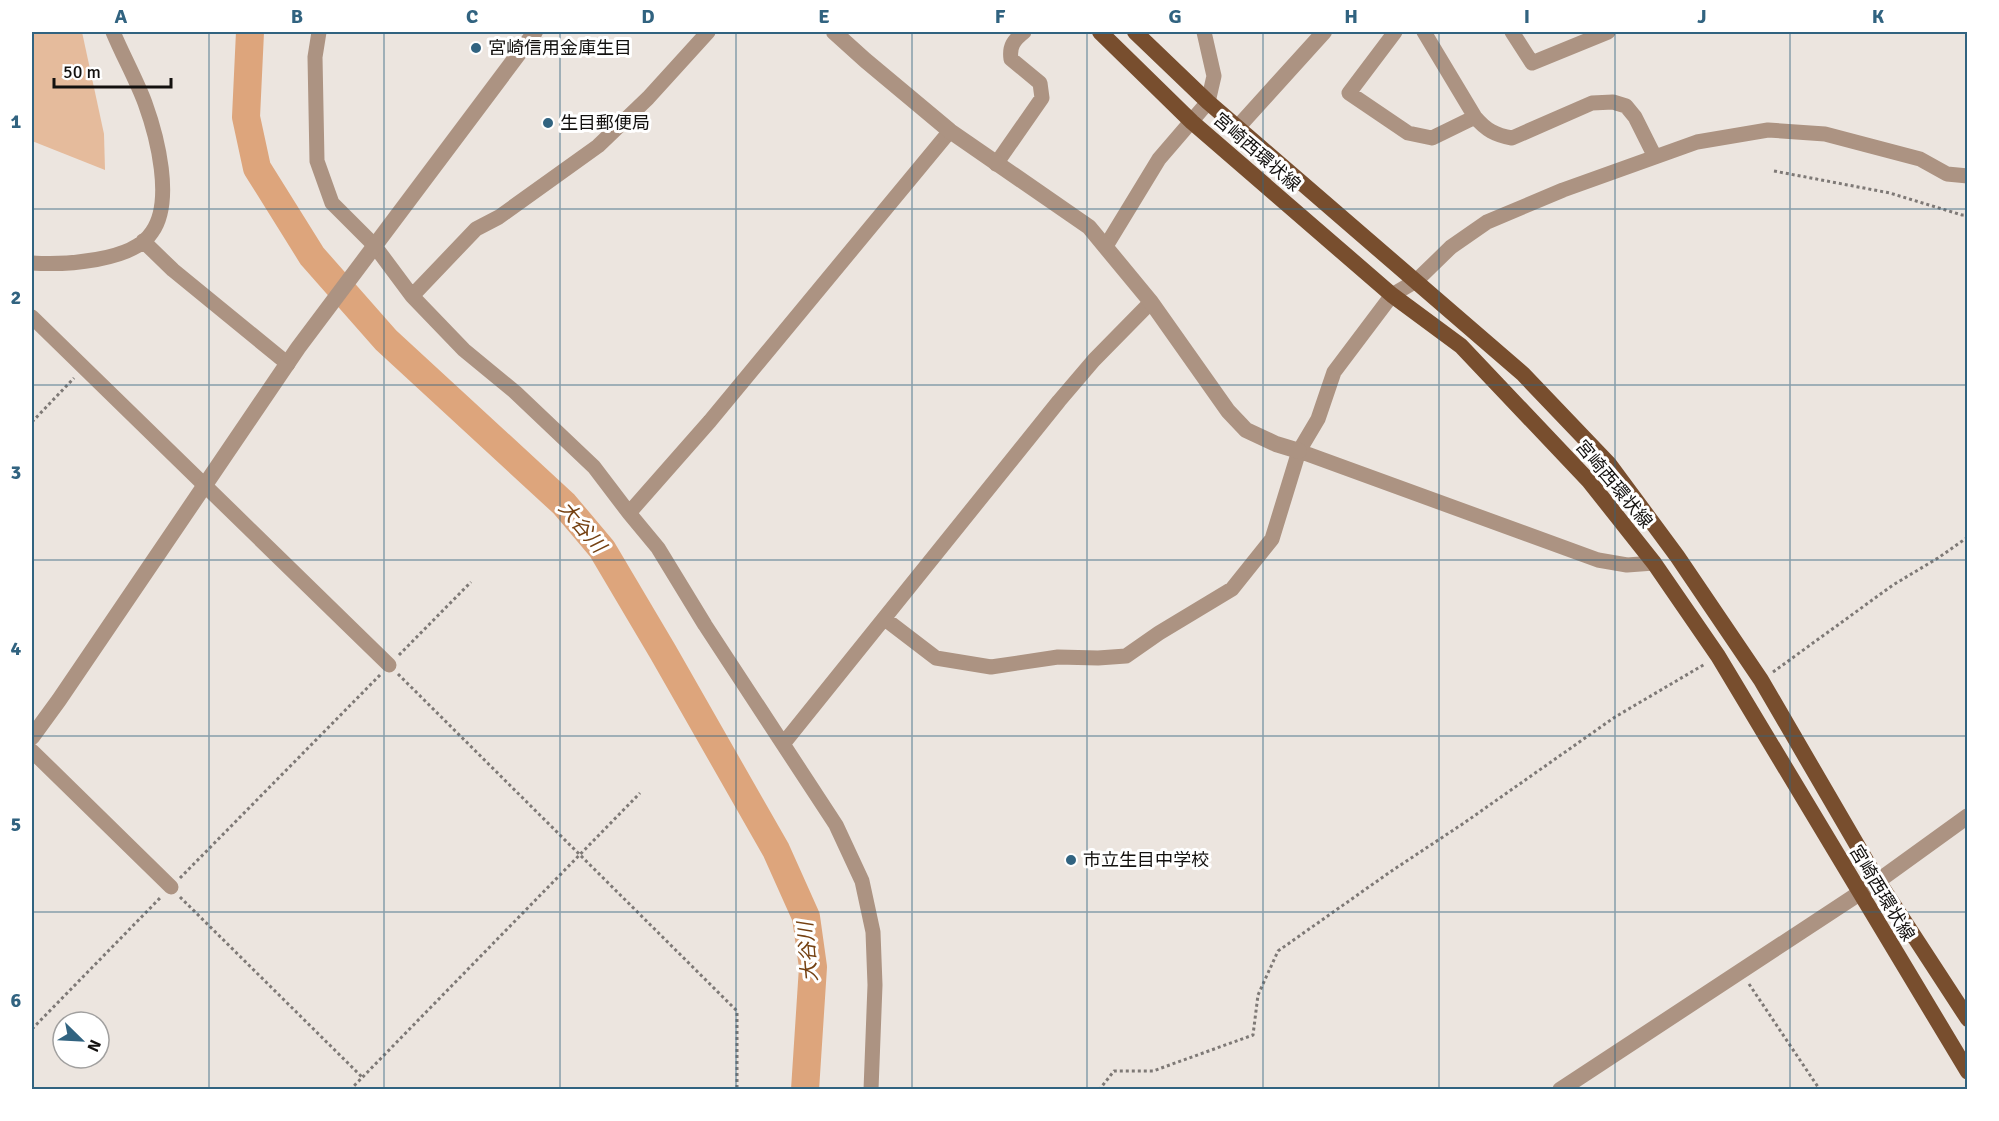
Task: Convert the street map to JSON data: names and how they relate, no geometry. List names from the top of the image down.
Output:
{
  "streets": {
    "main road": ["宮崎西環状線"]
  },
  "water": ["大谷川"],
  "places": ["宮崎信用金庫生目", "生目郵便局", "市立生目中学校"],
  "scale_bar": "50 m",
  "north": "bottom right",
  "grid": {
    "columns": [
      "A",
      "B",
      "C",
      "D",
      "E",
      "F",
      "G",
      "H",
      "I",
      "J",
      "K"
    ],
    "rows": [
      "1",
      "2",
      "3",
      "4",
      "5",
      "6"
    ]
  }
}
